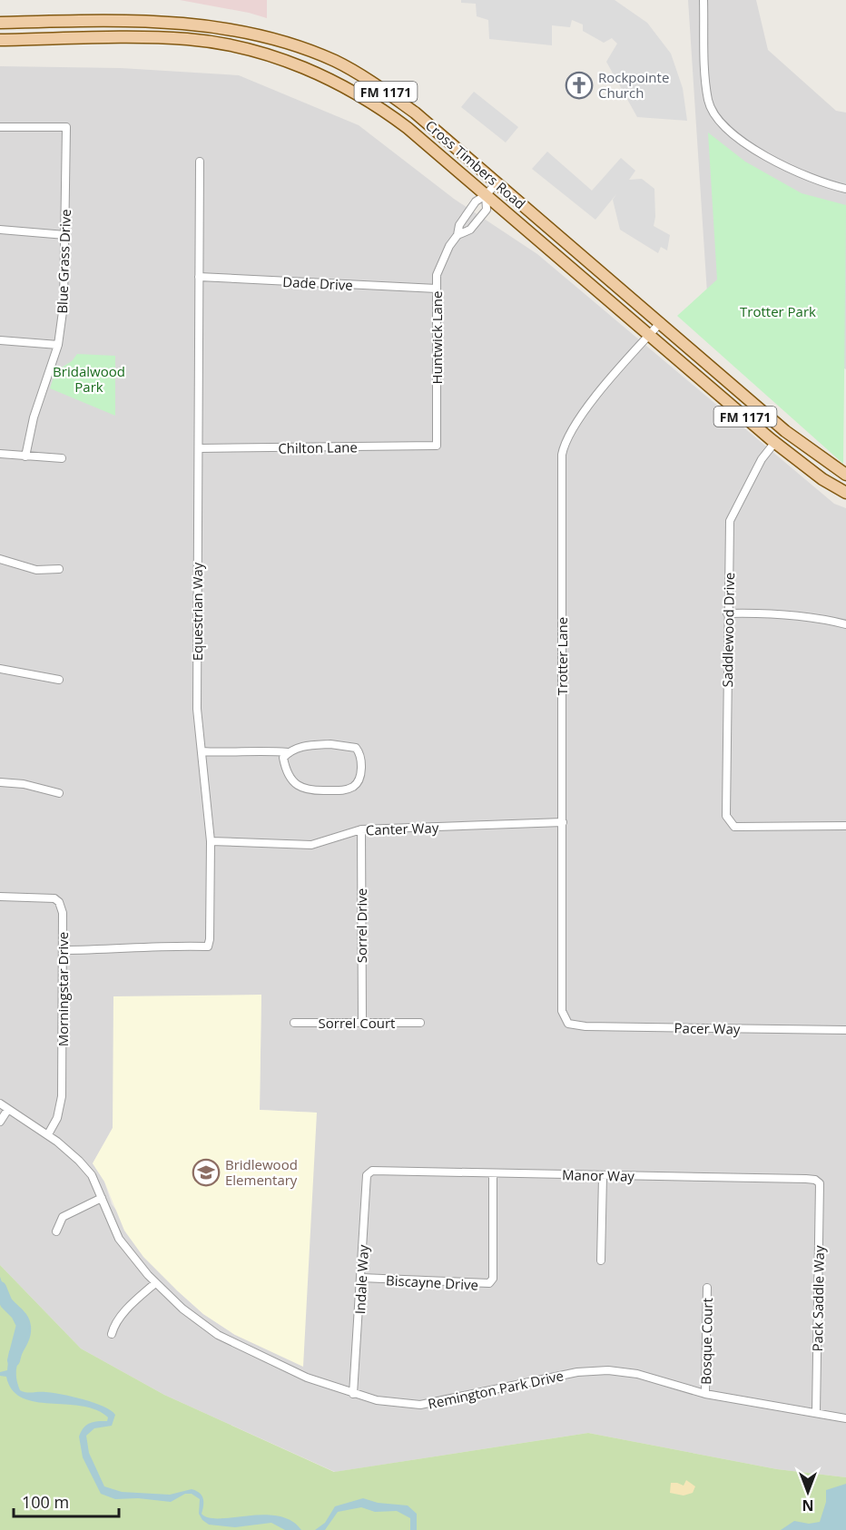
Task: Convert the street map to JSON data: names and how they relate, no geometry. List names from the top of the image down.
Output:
{
  "streets": {
    "main road": ["FM 1171", "Cross Timbers Road"],
    "street": [
      "Blue Grass Drive",
      "Dade Drive",
      "Huntwick Lane",
      "Chilton Lane",
      "Equestrian Way",
      "Saddlewood Drive",
      "Trotter Lane",
      "Canter Way",
      "Sorrel Drive",
      "Morningstar Drive",
      "Sorrel Court",
      "Pacer Way",
      "Manor Way",
      "Indale Way",
      "Biscayne Drive",
      "Pack Saddle Way",
      "Bosque Court",
      "Remington Park Drive"
    ]
  },
  "crossings": [
    ["Cross Timbers Road", "Huntwick Lane"],
    ["Cross Timbers Road", "Saddlewood Drive"],
    ["Cross Timbers Road", "Trotter Lane"],
    ["Dade Drive", "Huntwick Lane"],
    ["Dade Drive", "Equestrian Way"],
    ["Huntwick Lane", "Chilton Lane"],
    ["Chilton Lane", "Equestrian Way"],
    ["Equestrian Way", "Canter Way"],
    ["Equestrian Way", "Morningstar Drive"],
    ["Trotter Lane", "Canter Way"],
    ["Trotter Lane", "Pacer Way"],
    ["Canter Way", "Sorrel Drive"],
    ["Sorrel Drive", "Sorrel Court"],
    ["Morningstar Drive", "Remington Park Drive"],
    ["Manor Way", "Indale Way"],
    ["Manor Way", "Biscayne Drive"],
    ["Manor Way", "Pack Saddle Way"],
    ["Indale Way", "Biscayne Drive"],
    ["Indale Way", "Remington Park Drive"],
    ["Pack Saddle Way", "Remington Park Drive"],
    ["Bosque Court", "Remington Park Drive"]
  ],
  "parks": ["Trotter Park", "Bridalwood Park"],
  "places": {
    "church": ["Rockpointe Church"],
    "school or university": ["Bridlewood Elementary"]
  },
  "scale_bar": "100 m",
  "north": "bottom"
}
